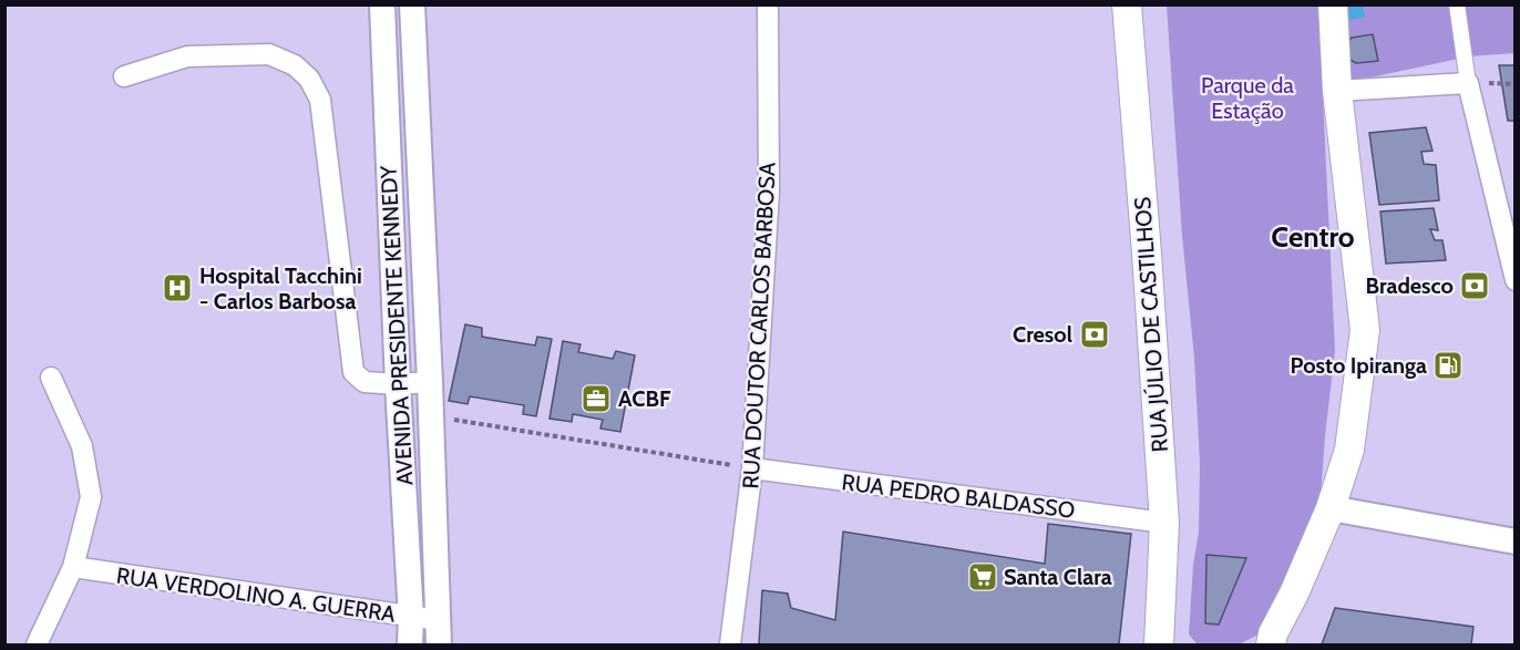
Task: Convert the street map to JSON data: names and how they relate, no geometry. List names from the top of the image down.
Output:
{
  "streets": {
    "main road": ["RUA JÚLIO DE CASTILHOS"],
    "street": [
      "AVENIDA PRESIDENTE KENNEDY",
      "RUA DOUTOR CARLOS BARBOSA",
      "RUA PEDRO BALDASSO",
      "RUA VERDOLINO A. GUERRA"
    ]
  },
  "crossings": [
    ["RUA JÚLIO DE CASTILHOS", "RUA PEDRO BALDASSO"],
    ["AVENIDA PRESIDENTE KENNEDY", "RUA VERDOLINO A. GUERRA"],
    ["RUA DOUTOR CARLOS BARBOSA", "RUA PEDRO BALDASSO"]
  ],
  "districts": ["Centro"],
  "parks": ["Parque da Estação"],
  "places": {
    "bank": ["Bradesco", "Cresol"],
    "hospital": ["Hospital Tacchini - Carlos Barbosa"],
    "fuel station": ["Posto Ipiranga"],
    "office": ["ACBF"],
    "supermarket": ["Santa Clara"]
  }
}
